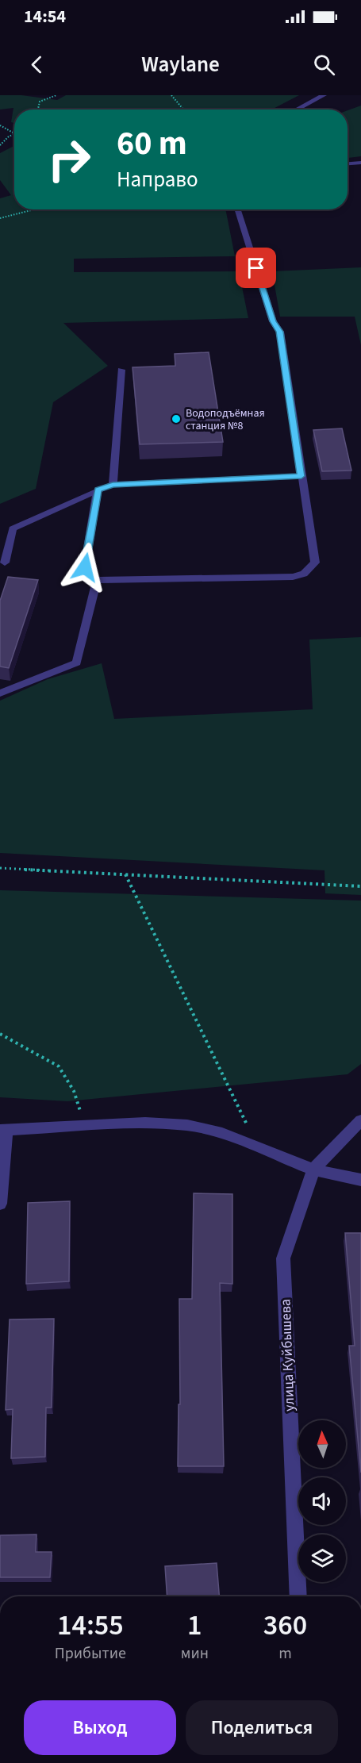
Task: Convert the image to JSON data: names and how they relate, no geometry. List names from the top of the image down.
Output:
{
  "streets": {
    "street": ["улица Куйбышева"]
  },
  "places": ["Водоподъёмная станция №8"],
  "north": "top",
  "page": {
    "status": "14:54",
    "header": "Waylane",
    "turn": ["60 m", "Направо"],
    "eta": [
      "14:55",
      "Прибытие",
      "1",
      "мин",
      "360",
      "m"
    ],
    "buttons": ["Выход", "Поделиться"]
  }
}
